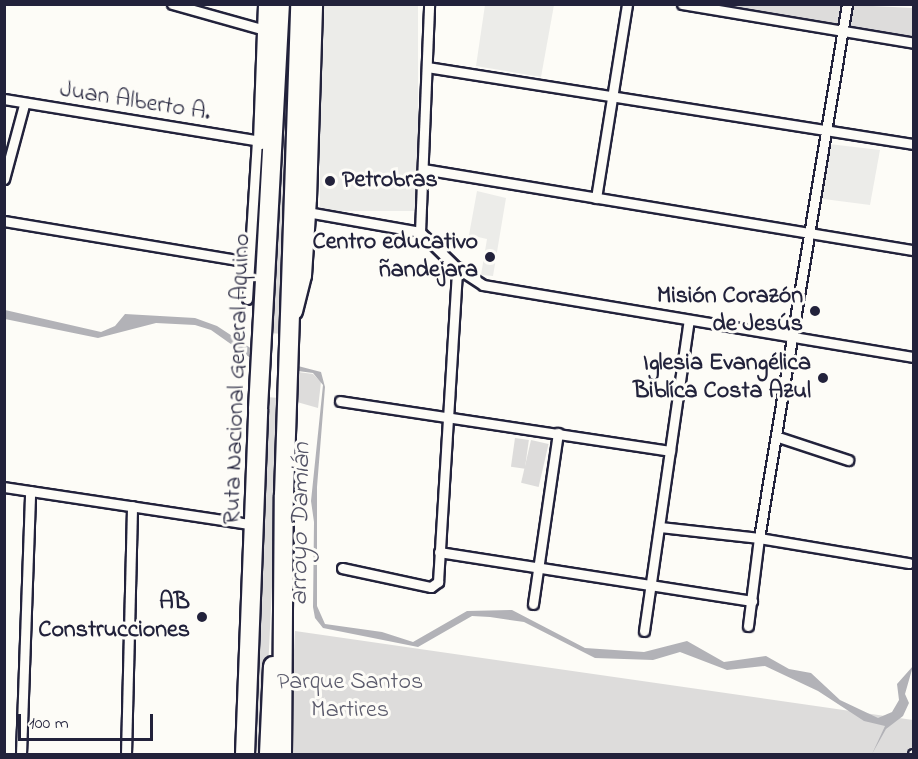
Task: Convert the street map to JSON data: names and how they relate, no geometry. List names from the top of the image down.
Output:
{
  "streets": {
    "highway": ["Ruta Nacional General Aquino"],
    "street": ["Juan Alberto A."]
  },
  "water": ["arroyo Damián"],
  "parks": ["Parque Santos Martires"],
  "places": [
    "Petrobras",
    "Centro educativo ñandejara",
    "Misión Corazón de Jesús",
    "Iglesia Evangélica Biblíca Costa Azul",
    "AB Construcciones"
  ],
  "scale_bar": "100 m"
}
